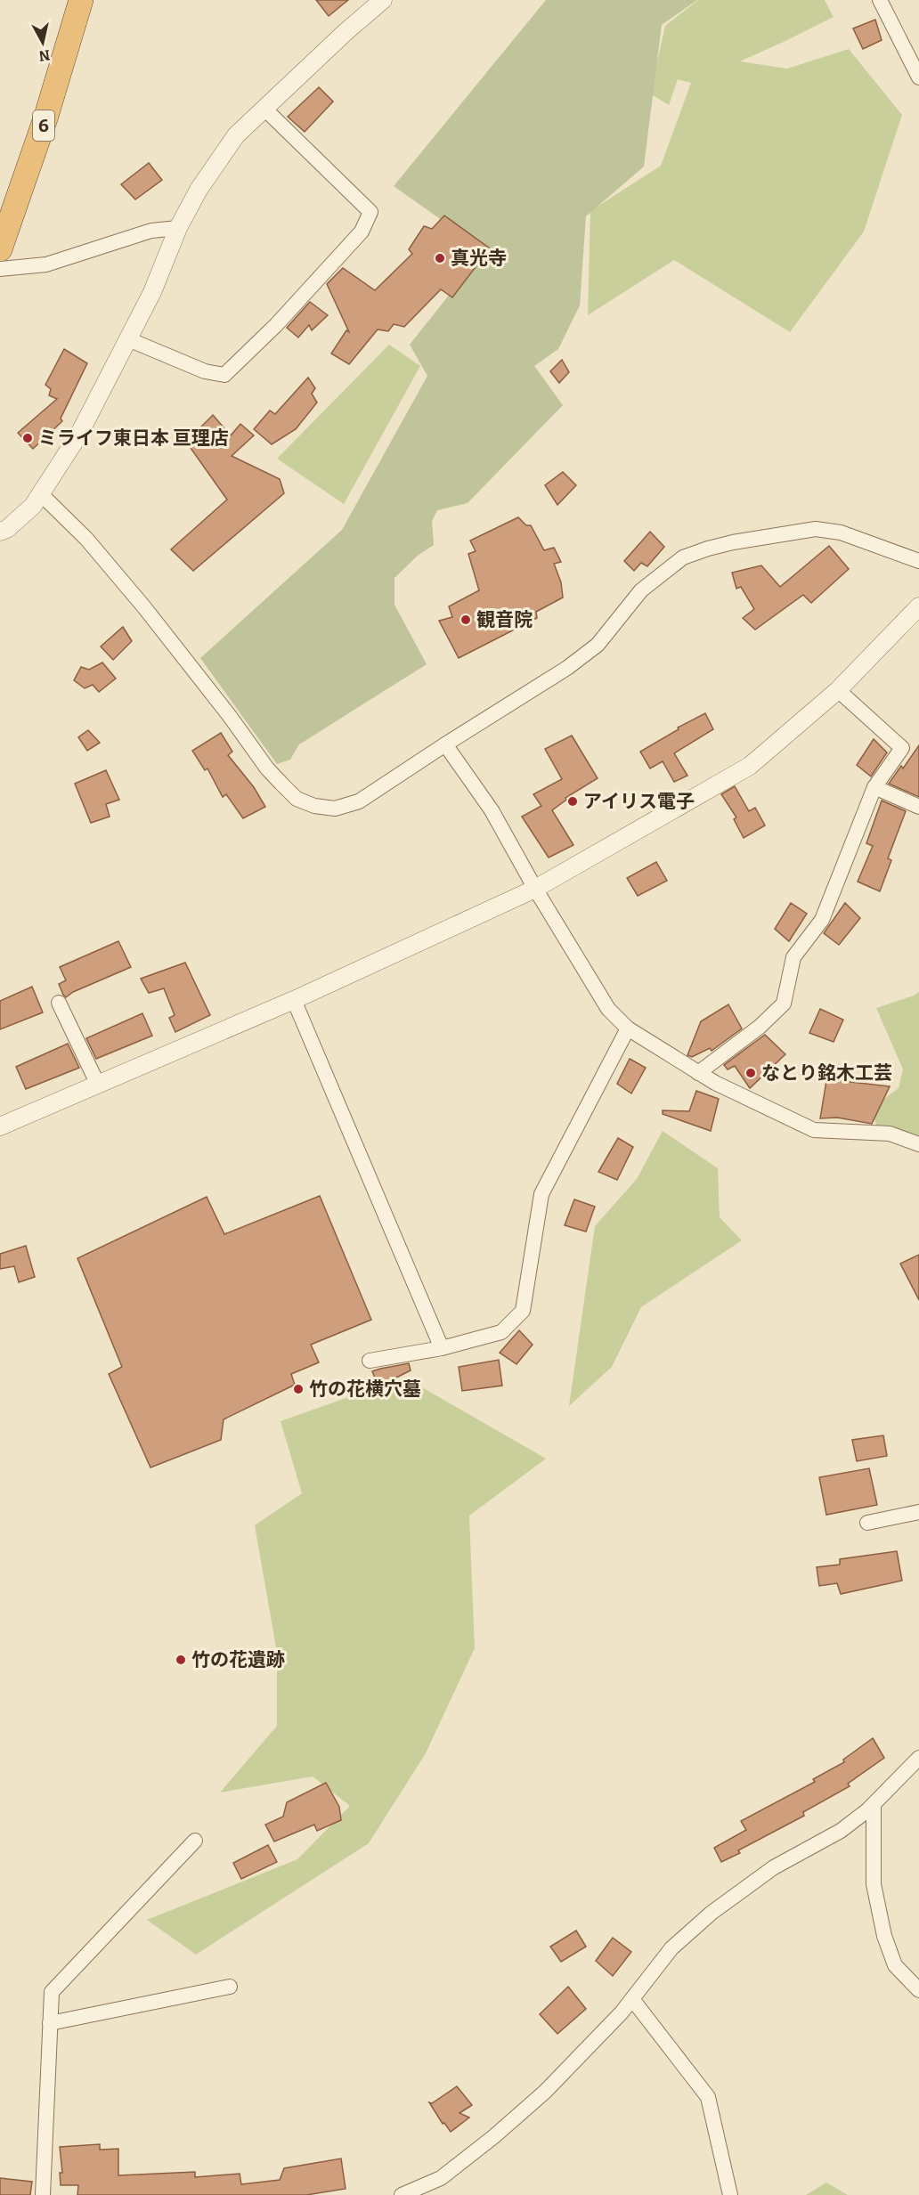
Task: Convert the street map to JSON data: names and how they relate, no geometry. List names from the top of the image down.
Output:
{
  "streets": {
    "highway": ["6"]
  },
  "places": [
    "真光寺",
    "ミライフ東日本 亘理店",
    "観音院",
    "アイリス電子",
    "なとり銘木工芸",
    "竹の花横穴墓",
    "竹の花遺跡"
  ],
  "north": "bottom"
}
